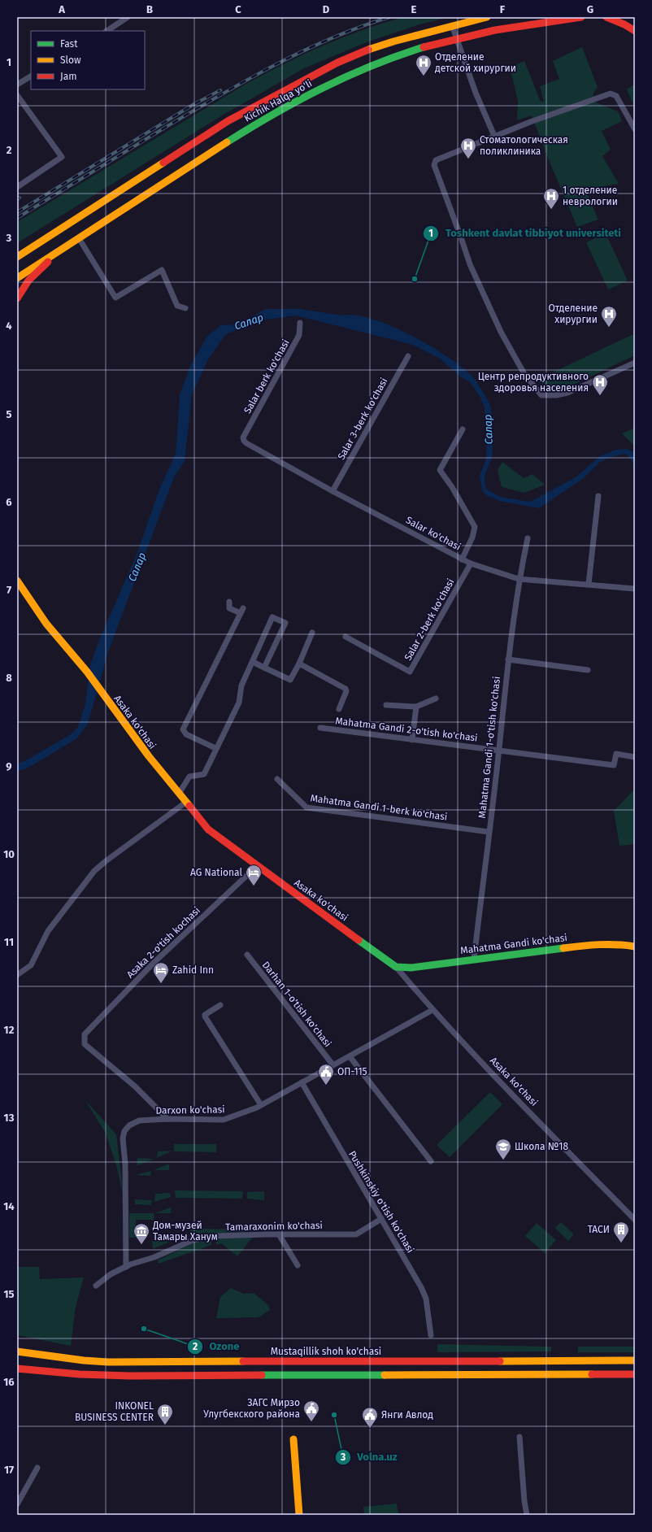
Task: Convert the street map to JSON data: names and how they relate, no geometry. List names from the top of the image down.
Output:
{
  "streets": {
    "main road": [
      "Kichik Halqa yo'li",
      "Asaka ko'chasi",
      "Mahatma Gandi ko'chasi",
      "Mustaqillik shoh ko'chasi"
    ],
    "street": [
      "Salar berk ko'chasi",
      "Salar 3-berk ko'chasi",
      "Salar ko'chasi",
      "Salar 2-berk ko'chasi",
      "Mahatma Gandi 2-o'tish ko'chasi",
      "Mahatma Gandi 1-o'tish ko'chasi",
      "Mahatma Gandi 1-berk ko'chasi",
      "Asaka 2-o'tish kochasi",
      "Darhan 1-o'tish ko'chasi",
      "Darxon ko'chasi",
      "Pushkinskiy o'tish ko'chasi",
      "Tamaraxonim ko'chasi"
    ]
  },
  "crossings": [
    ["Salar berk ko'chasi", "Salar ko'chasi"],
    ["Salar 3-berk ko'chasi", "Salar ko'chasi"],
    ["Salar ko'chasi", "Salar 2-berk ko'chasi"],
    ["Salar ko'chasi", "Mahatma Gandi 1-o'tish ko'chasi"],
    ["Asaka ko'chasi", "Asaka 2-o'tish kochasi"],
    ["Asaka ko'chasi", "Mahatma Gandi ko'chasi"],
    ["Asaka ko'chasi", "Darxon ko'chasi"],
    ["Mahatma Gandi 2-o'tish ko'chasi", "Mahatma Gandi 1-o'tish ko'chasi"],
    ["Mahatma Gandi 1-o'tish ko'chasi", "Mahatma Gandi 1-berk ko'chasi"],
    ["Mahatma Gandi 1-o'tish ko'chasi", "Mahatma Gandi ko'chasi"],
    ["Asaka 2-o'tish kochasi", "Darxon ko'chasi"],
    ["Darhan 1-o'tish ko'chasi", "Darxon ko'chasi"],
    ["Darxon ko'chasi", "Pushkinskiy o'tish ko'chasi"],
    ["Darxon ko'chasi", "Tamaraxonim ko'chasi"],
    ["Pushkinskiy o'tish ko'chasi", "Tamaraxonim ko'chasi"]
  ],
  "water": ["Салар"],
  "places": {
    "hospital": [
      "Отделение детской хирургии",
      "Стоматологическая поликлиника",
      "1 отделение неврологии",
      "Отделение хирургии",
      "Центр репродуктивного здоровья населения"
    ],
    "other": ["Toshkent davlat tibbiyot universiteti", "Ozone", "Volna.uz"],
    "hotel": ["AG National", "Zahid Inn"],
    "public building": ["ОП-115", "ЗАГС Мирзо Улугбекского района", "Янги Авлод"],
    "school or university": ["Школа №18"],
    "building": ["ТАСИ", "INKONEL BUSINESS CENTER"],
    "museum": ["Дом-музей Тамары Ханум"]
  },
  "legend": ["Fast", "Slow", "Jam"],
  "grid": {
    "columns": [
      "A",
      "B",
      "C",
      "D",
      "E",
      "F",
      "G"
    ],
    "rows": [
      "1",
      "2",
      "3",
      "4",
      "5",
      "6",
      "7",
      "8",
      "9",
      "10",
      "11",
      "12",
      "13",
      "14",
      "15",
      "16",
      "17"
    ]
  }
}
